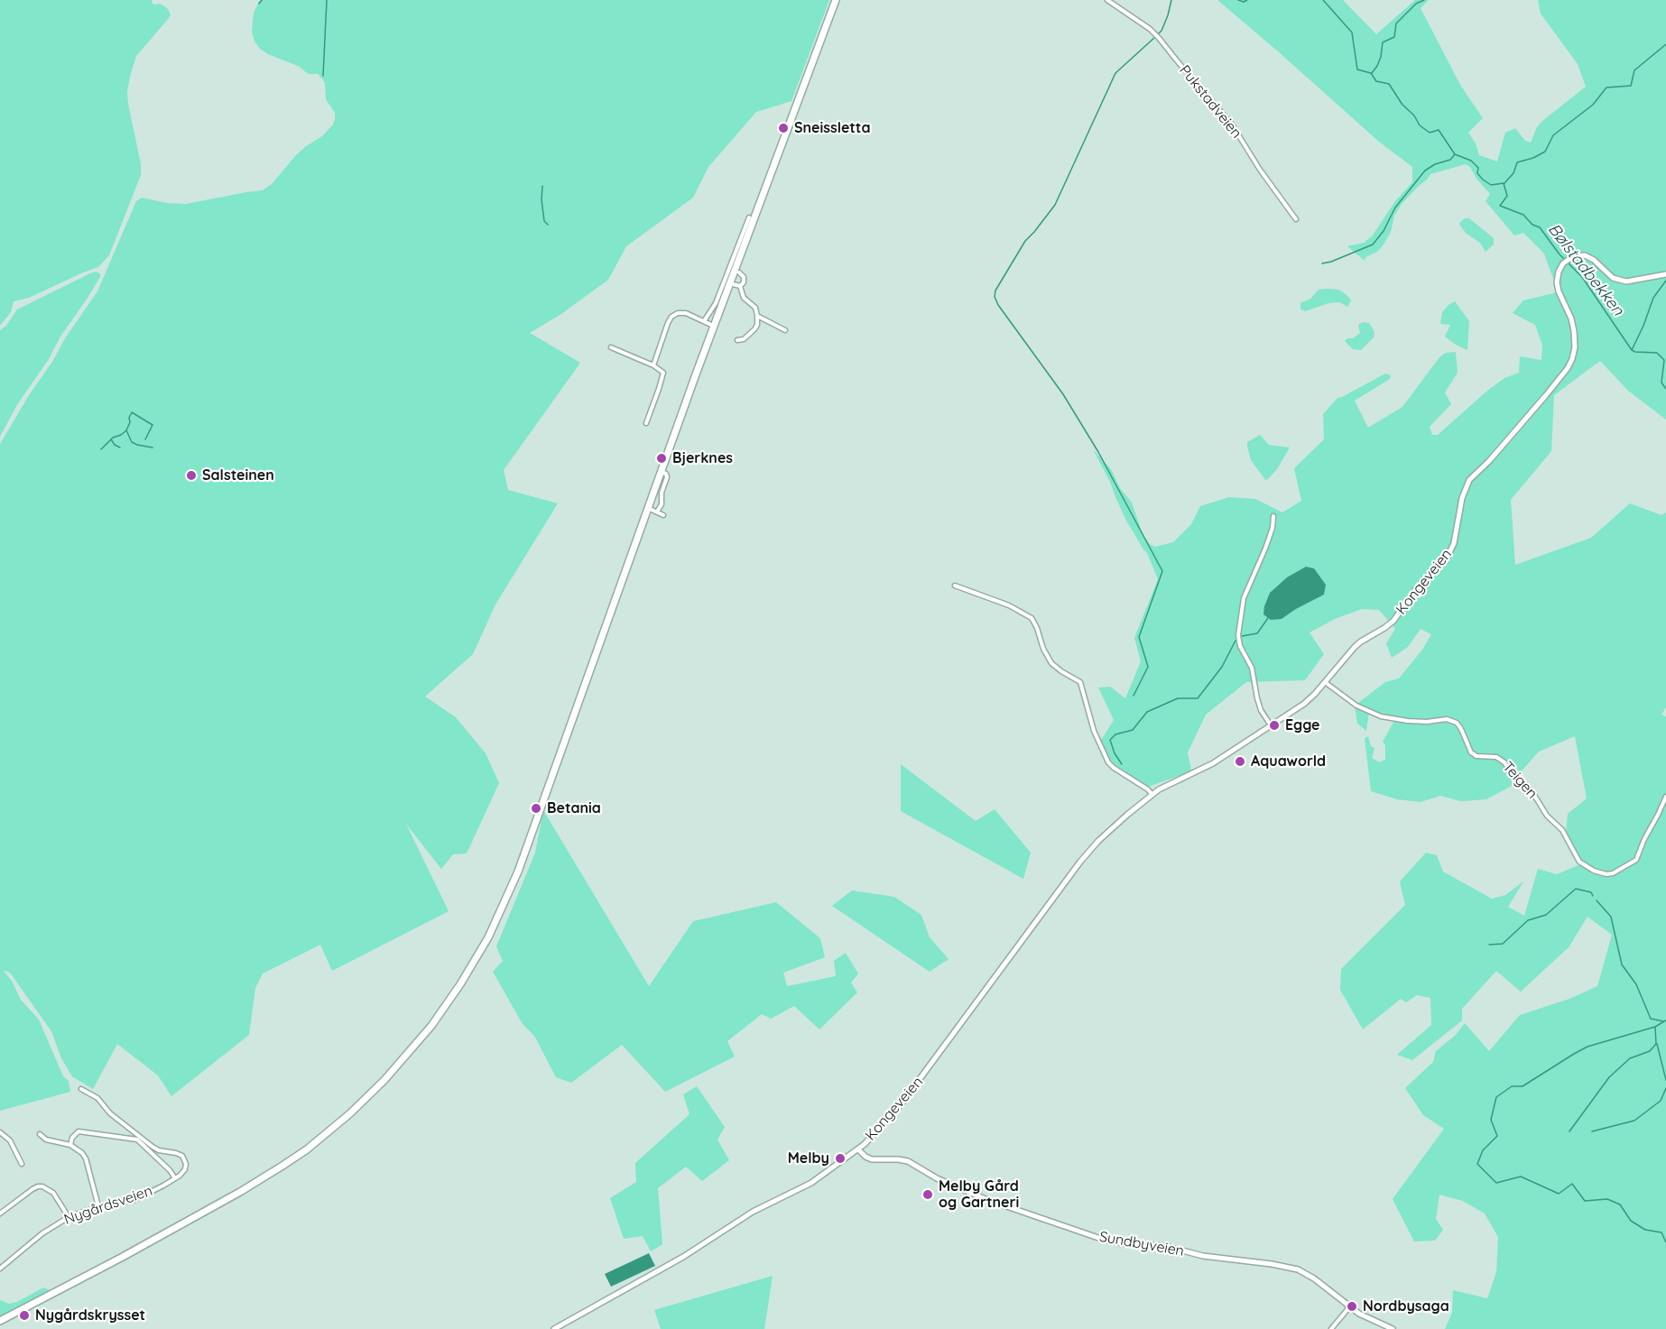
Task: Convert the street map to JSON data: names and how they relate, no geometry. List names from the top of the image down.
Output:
{
  "streets": {
    "main road": ["Kongeveien", "Sundbyveien"],
    "street": ["Pukstadveien", "Teigen", "Nygårdsveien"]
  },
  "crossings": [
    ["Kongeveien", "Teigen"],
    ["Kongeveien", "Sundbyveien"]
  ],
  "water": ["Bølstadbekken"],
  "places": [
    "Sneissletta",
    "Bjerknes",
    "Salsteinen",
    "Egge",
    "Aquaworld",
    "Betania",
    "Melby",
    "Melby Gård og Gartneri",
    "Nordbysaga",
    "Nygårdskrysset"
  ]
}
